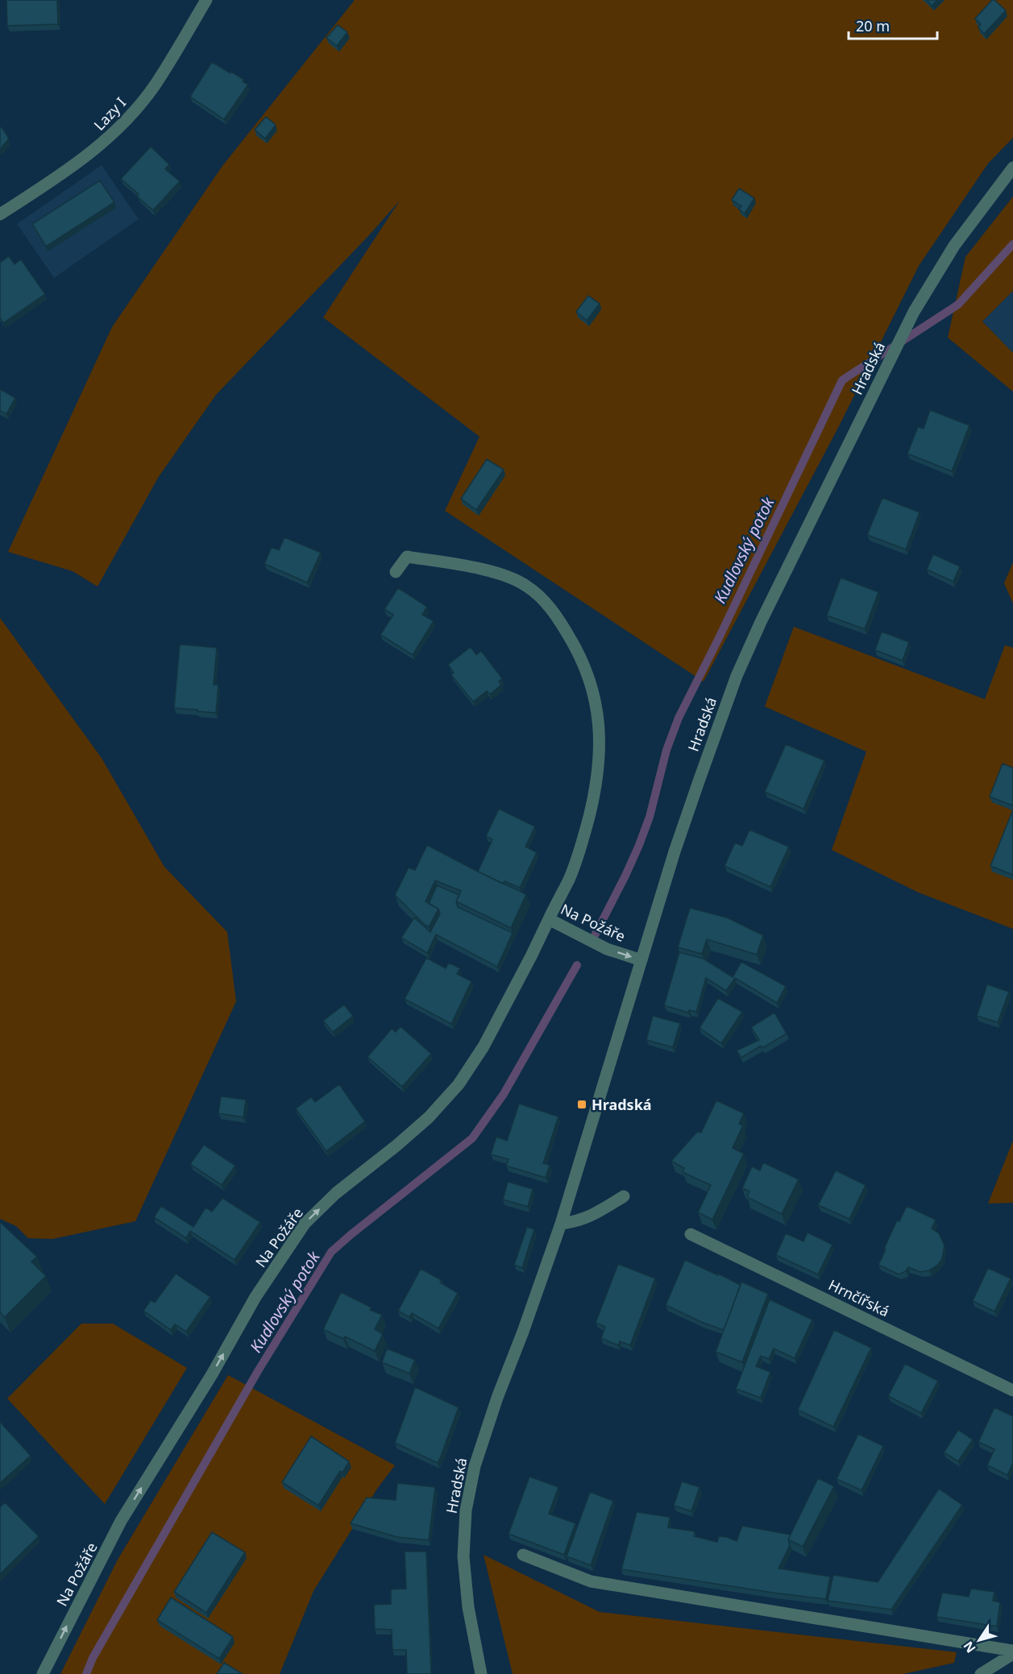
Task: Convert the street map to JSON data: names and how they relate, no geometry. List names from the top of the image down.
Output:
{
  "streets": {
    "street": [
      "Lazy I",
      "Hradská",
      "Na Požáře",
      "Hrnčířská"
    ]
  },
  "crossings": [
    ["Hradská", "Na Požáře"]
  ],
  "one_way": ["Na Požáře"],
  "water": ["Kudlovský potok"],
  "places": {
    "transit": ["Hradská"]
  },
  "scale_bar": "20 m",
  "north": "bottom left"
}
